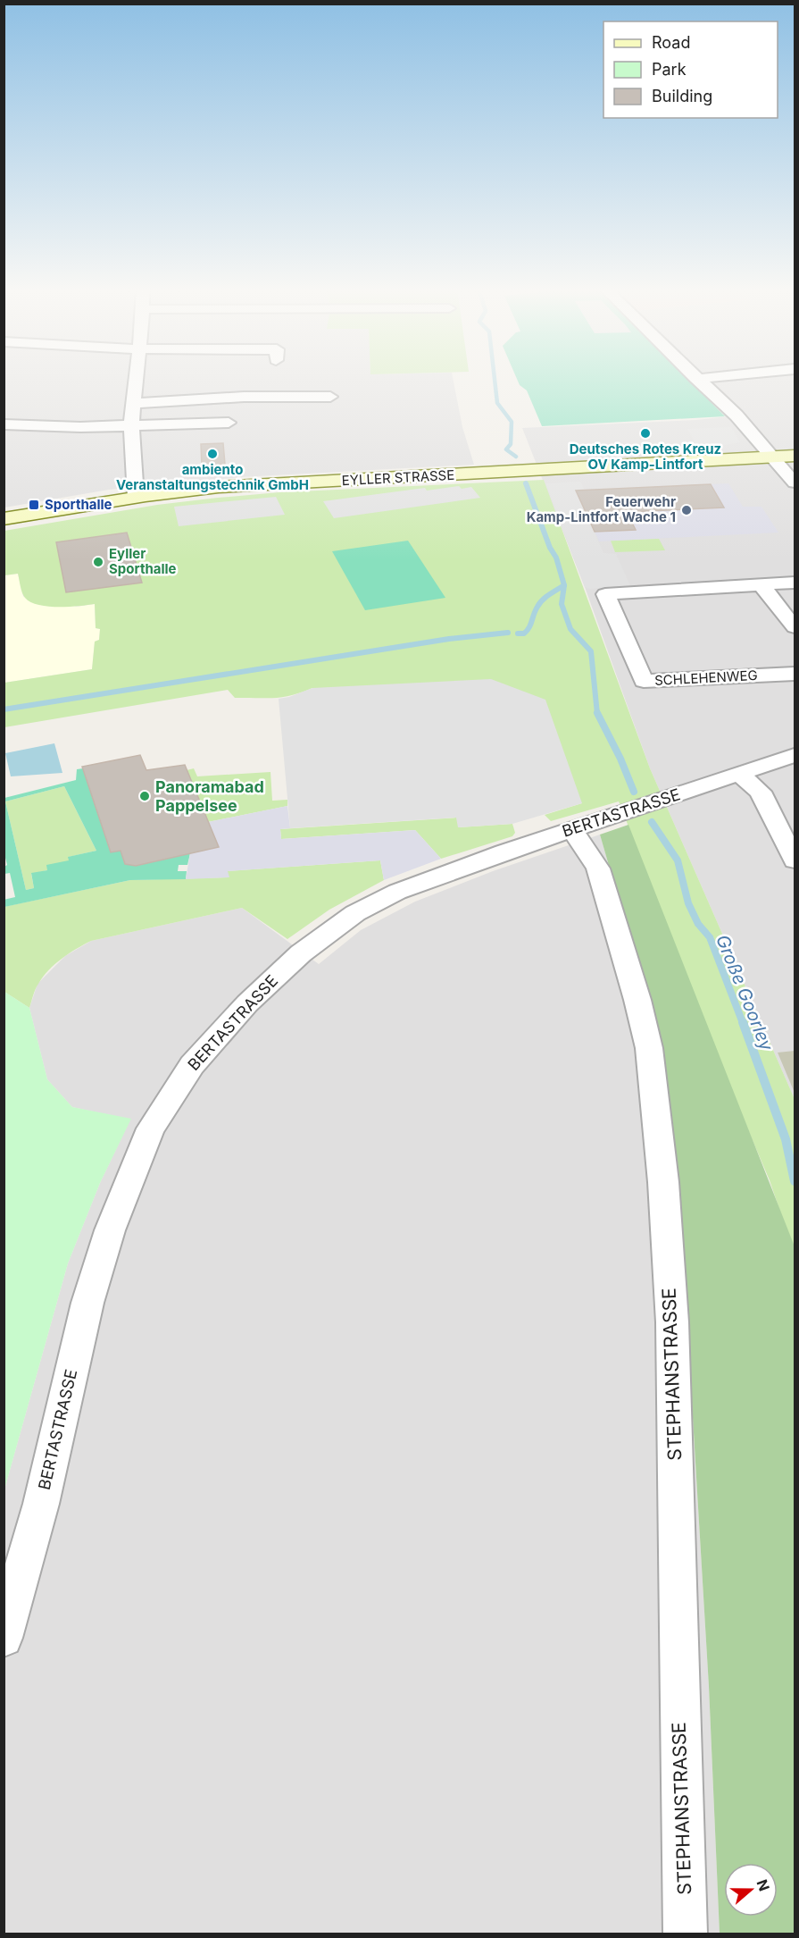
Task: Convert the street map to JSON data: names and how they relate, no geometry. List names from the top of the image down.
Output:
{
  "streets": {
    "main road": ["EYLLER STRASSE"],
    "street": ["SCHLEHENWEG", "BERTASTRASSE", "STEPHANSTRASSE"]
  },
  "crossings": [
    ["BERTASTRASSE", "STEPHANSTRASSE"]
  ],
  "water": ["Große Goorley"],
  "places": {
    "other": [
      "Deutsches Rotes Kreuz OV Kamp-Lintfort",
      "ambiento Veranstaltungstechnik GmbH",
      "Feuerwehr Kamp-Lintfort Wache 1",
      "Eyller Sporthalle",
      "Panoramabad Pappelsee"
    ],
    "transit": ["Sporthalle"]
  },
  "legend": ["Road", "Park", "Building"],
  "north": "right"
}
